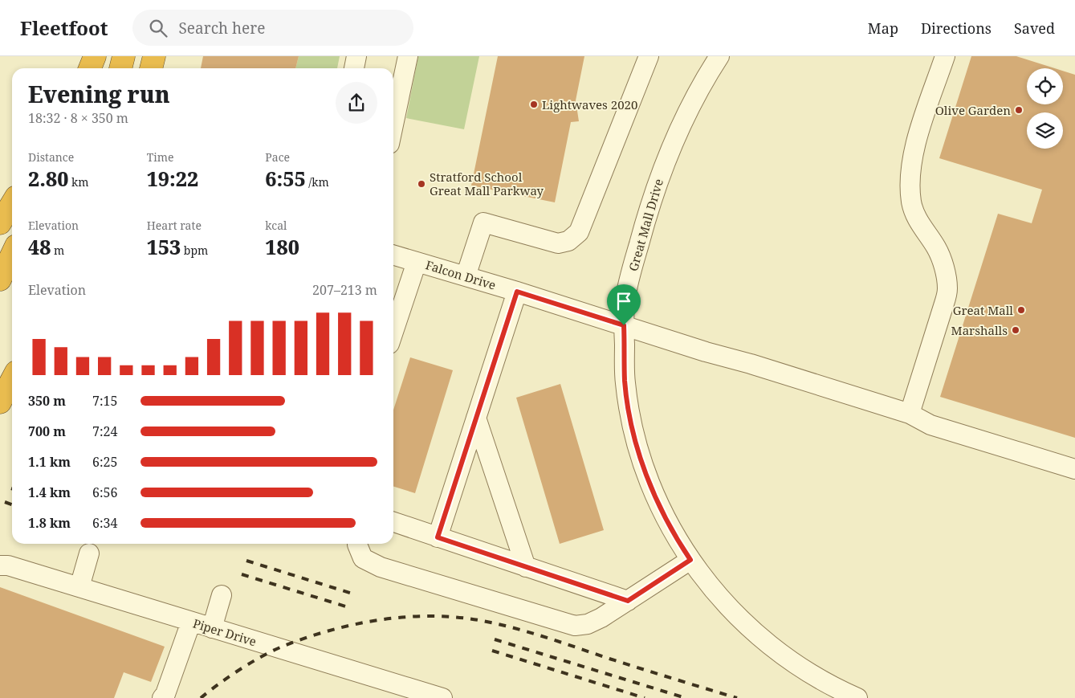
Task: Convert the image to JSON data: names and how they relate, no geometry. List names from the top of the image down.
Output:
{
  "streets": {
    "street": ["Great Mall Drive", "Falcon Drive", "Piper Drive"]
  },
  "crossings": [
    ["Great Mall Drive", "Falcon Drive"]
  ],
  "places": [
    "Lightwaves 2020",
    "Olive Garden",
    "Stratford School Great Mall Parkway",
    "Great Mall",
    "Marshalls"
  ],
  "page": {
    "header": "Fleetfoot",
    "search": "Search here",
    "nav": ["Map", "Directions", "Saved"],
    "heading": ["Evening run", "18:32 · 8 × 350 m"],
    "stats": [
      ["Distance", "2.80 km"],
      ["Time", "19:22"],
      ["Pace", "6:55 /km"],
      ["Elevation", "48 m"],
      ["Heart rate", "153 bpm"],
      ["kcal", "180"]
    ],
    "chart": ["Elevation", "207–213 m"],
    "list": [
      {
        "name": "350 m",
        "note": "7:15"
      },
      {
        "name": "700 m",
        "note": "7:24"
      },
      {
        "name": "1.1 km",
        "note": "6:25"
      },
      {
        "name": "1.4 km",
        "note": "6:56"
      },
      {
        "name": "1.8 km",
        "note": "6:34"
      }
    ]
  }
}
